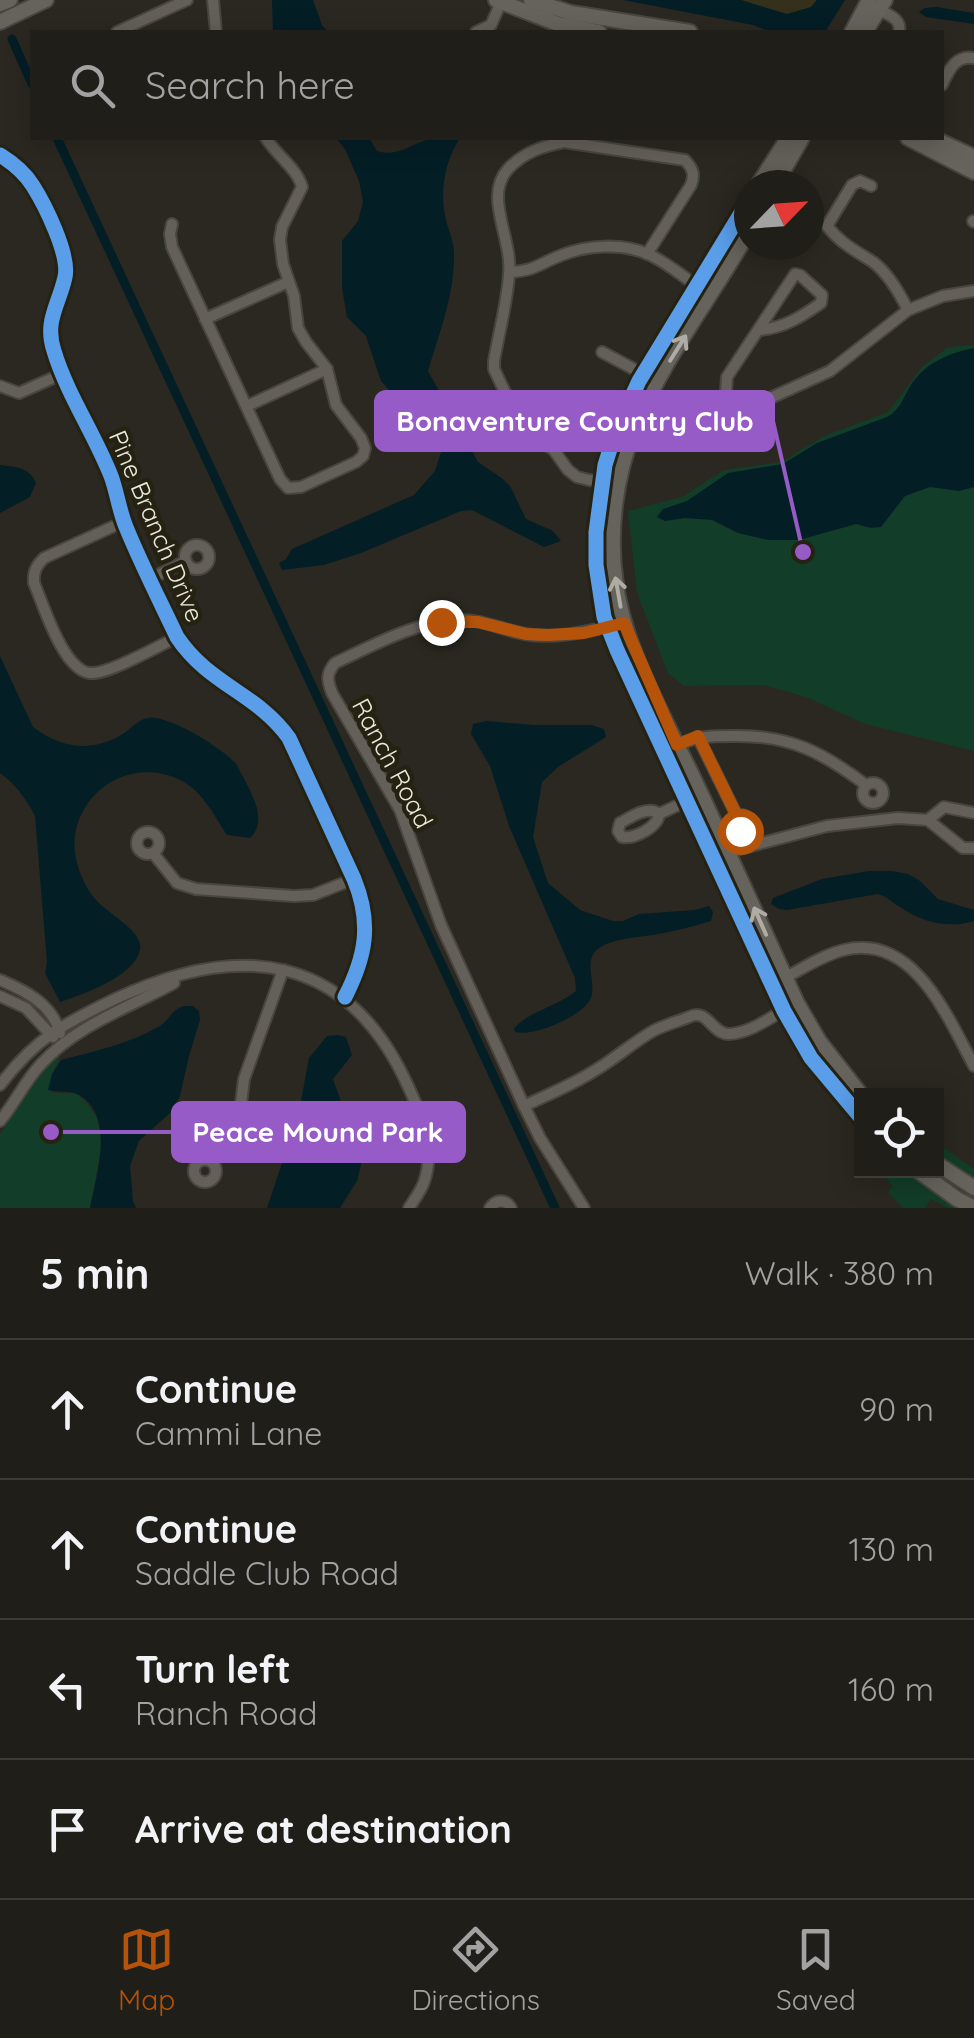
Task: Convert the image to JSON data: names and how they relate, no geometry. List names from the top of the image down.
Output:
{
  "streets": {
    "street": ["Pine Branch Drive", "Ranch Road"]
  },
  "places": ["Bonaventure Country Club", "Peace Mound Park"],
  "north": "top right",
  "page": {
    "search": "Search here",
    "heading": ["5 min", "Walk · 380 m"],
    "list": [
      ["Continue", "Cammi Lane", "90 m"],
      ["Continue", "Saddle Club Road", "130 m"],
      ["Turn left", "Ranch Road", "160 m"],
      "Arrive at destination"
    ],
    "nav": ["Map", "Directions", "Saved"]
  }
}
